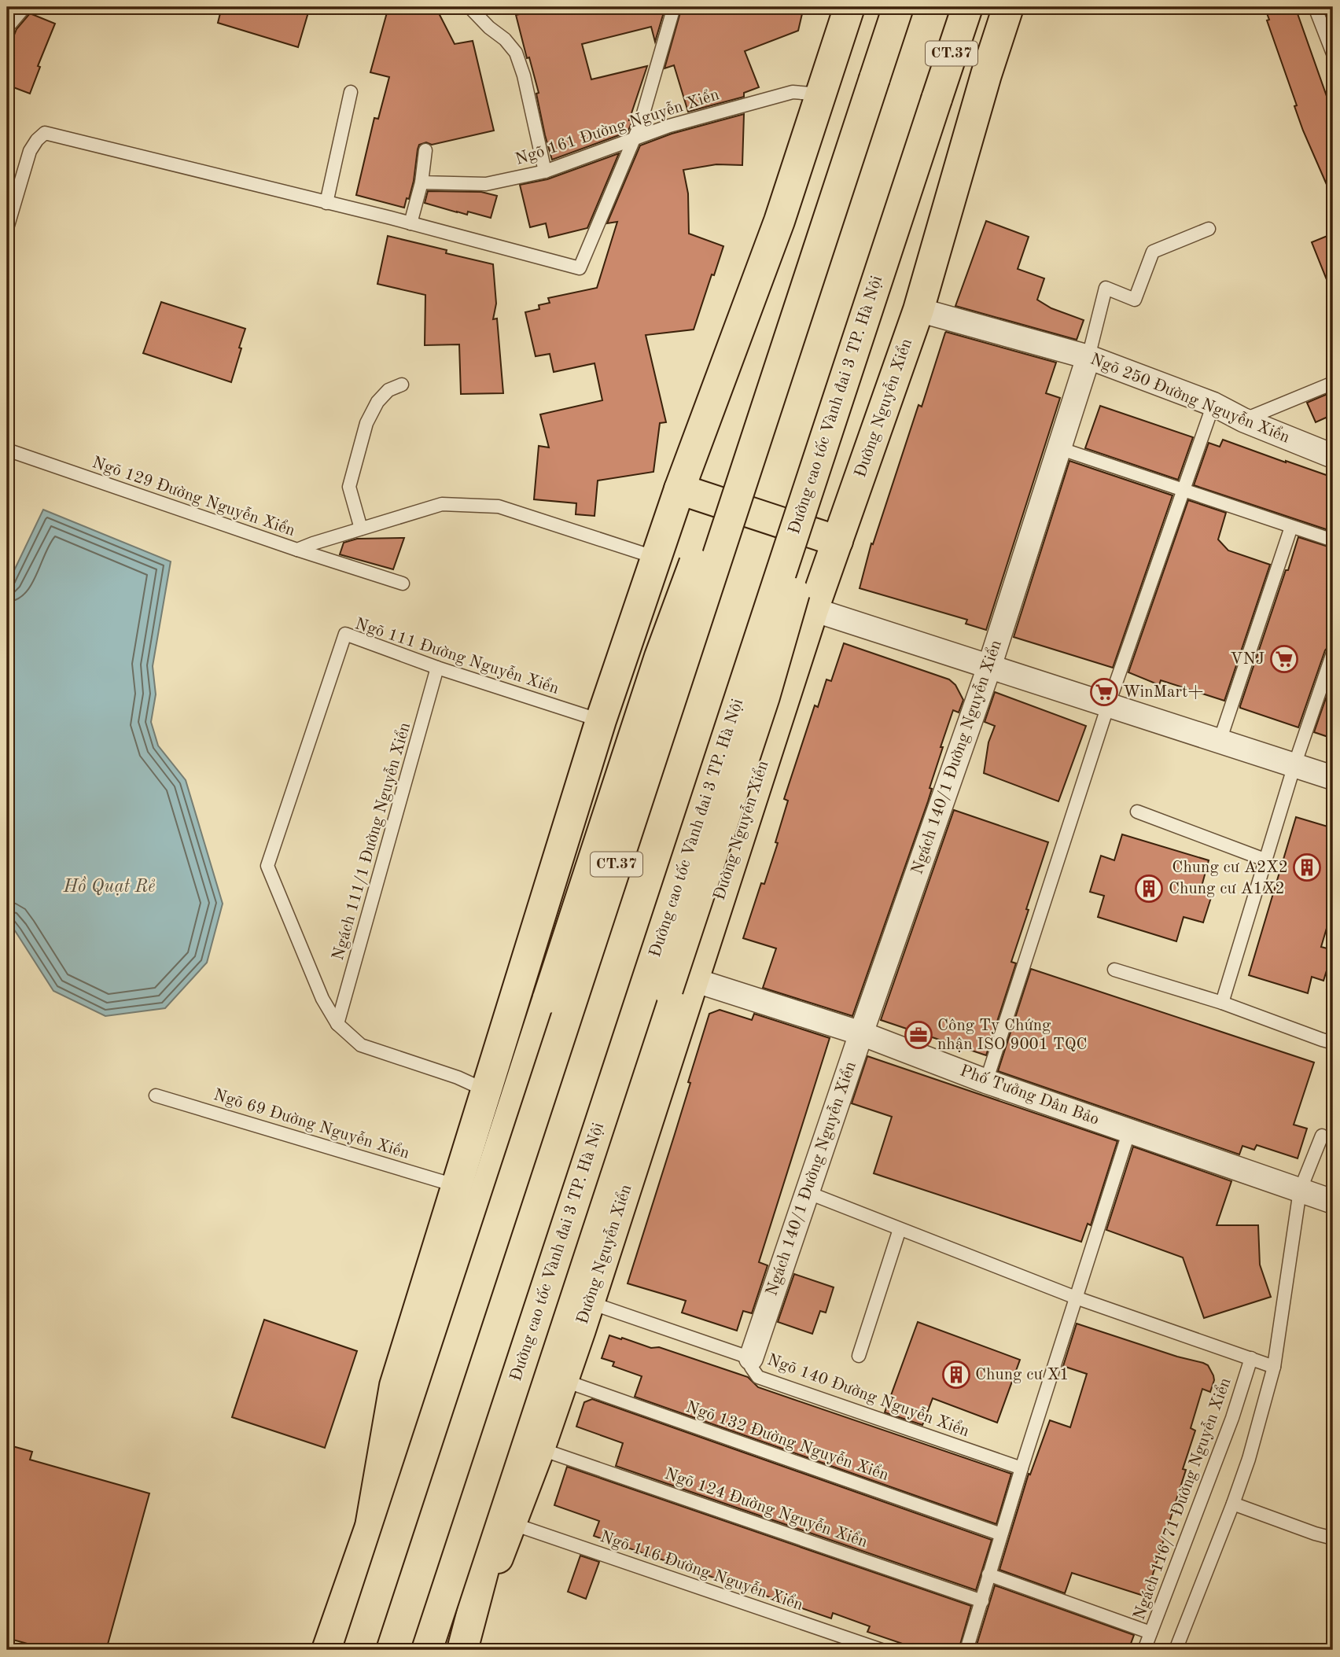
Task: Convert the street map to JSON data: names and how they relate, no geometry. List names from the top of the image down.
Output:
{
  "streets": {
    "main road": ["CT.37", "Đường cao tốc Vành đai 3 TP. Hà Nội", "Đường Nguyễn Xiển"],
    "street": ["Ngõ 250 Đường Nguyễn Xiển", "Ngách 140/1 Đường Nguyễn Xiển", "Phố Tưởng Dân Bảo"],
    "lane": [
      "Ngõ 161 Đường Nguyễn Xiển",
      "Ngõ 129 Đường Nguyễn Xiển",
      "Ngõ 111 Đường Nguyễn Xiển",
      "Ngách 111/1 Đường Nguyễn Xiển",
      "Ngõ 69 Đường Nguyễn Xiển",
      "Ngõ 140 Đường Nguyễn Xiển",
      "Ngõ 132 Đường Nguyễn Xiển",
      "Ngách 116/71 Đường Nguyễn Xiển",
      "Ngõ 124 Đường Nguyễn Xiển",
      "Ngõ 116 Đường Nguyễn Xiển"
    ]
  },
  "crossings": [
    ["Ngõ 250 Đường Nguyễn Xiển", "Đường Nguyễn Xiển"],
    ["Ngõ 250 Đường Nguyễn Xiển", "Ngách 140/1 Đường Nguyễn Xiển"],
    ["Đường Nguyễn Xiển", "Phố Tưởng Dân Bảo"],
    ["Đường Nguyễn Xiển", "Ngõ 140 Đường Nguyễn Xiển"],
    ["Đường Nguyễn Xiển", "Ngõ 132 Đường Nguyễn Xiển"],
    ["Đường Nguyễn Xiển", "Ngõ 124 Đường Nguyễn Xiển"],
    ["Đường Nguyễn Xiển", "Ngõ 116 Đường Nguyễn Xiển"],
    ["Ngõ 111 Đường Nguyễn Xiển", "Ngách 111/1 Đường Nguyễn Xiển"],
    ["Ngách 140/1 Đường Nguyễn Xiển", "Phố Tưởng Dân Bảo"],
    ["Ngách 140/1 Đường Nguyễn Xiển", "Ngõ 140 Đường Nguyễn Xiển"]
  ],
  "water": ["Hồ Quạt Rẻ"],
  "places": {
    "supermarket": ["VNJ", "WinMart+"],
    "building": ["Chung cư A2X2", "Chung cư A1X2", "Chung cư X1"],
    "office": ["Công Ty Chứng nhận ISO 9001 TQC"]
  }
}
